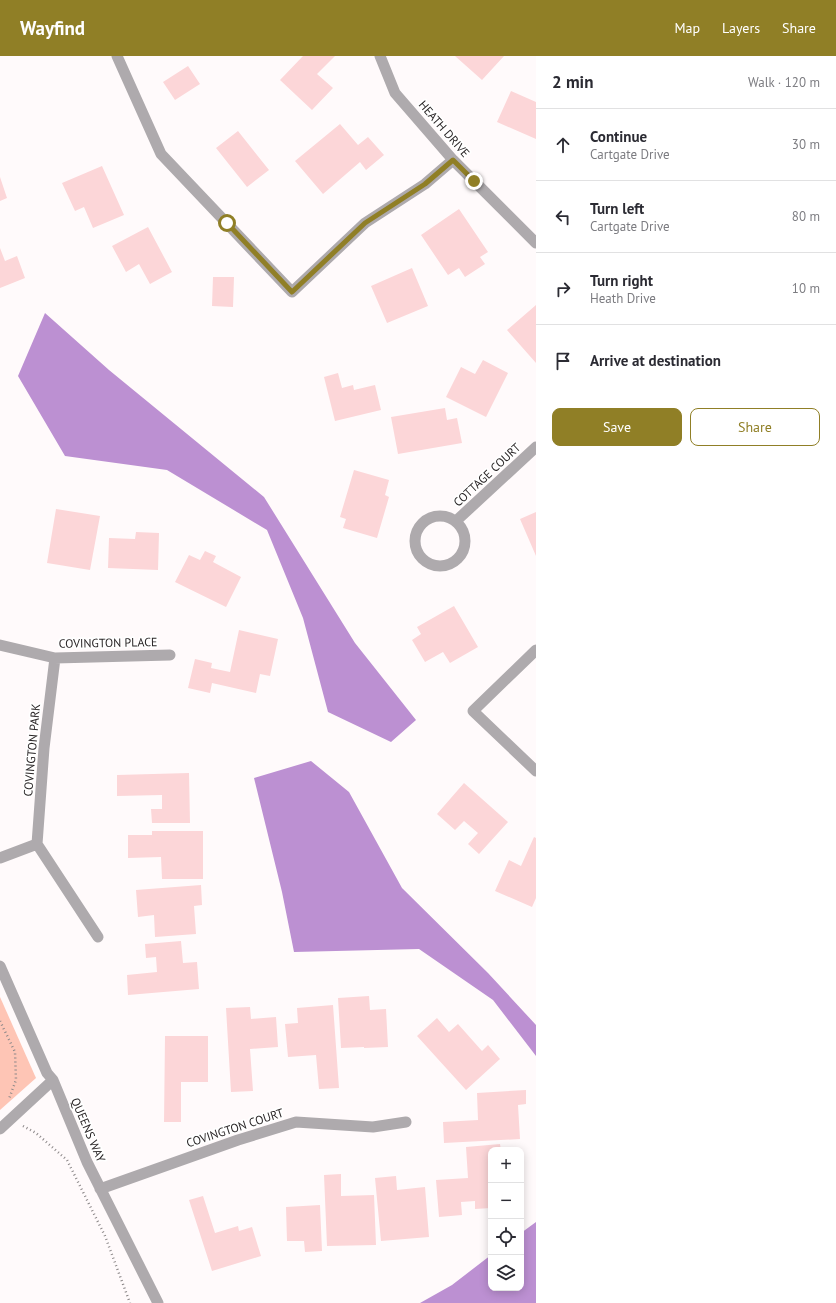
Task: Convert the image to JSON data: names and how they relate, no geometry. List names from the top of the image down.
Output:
{
  "streets": {
    "street": [
      "HEATH DRIVE",
      "COTTAGE COURT",
      "COVINGTON PLACE",
      "COVINGTON PARK",
      "COVINGTON COURT",
      "QUEENS WAY"
    ]
  },
  "crossings": [
    ["COVINGTON PLACE", "COVINGTON PARK"],
    ["COVINGTON COURT", "QUEENS WAY"]
  ],
  "page": {
    "header": "Wayfind",
    "nav": ["Map", "Layers", "Share"],
    "heading": ["2 min", "Walk · 120 m"],
    "list": [
      ["Continue", "Cartgate Drive", "30 m"],
      ["Turn left", "Cartgate Drive", "80 m"],
      ["Turn right", "Heath Drive", "10 m"],
      "Arrive at destination"
    ],
    "buttons": ["Save", "Share"],
    "map_buttons": ["+", "−"]
  }
}
